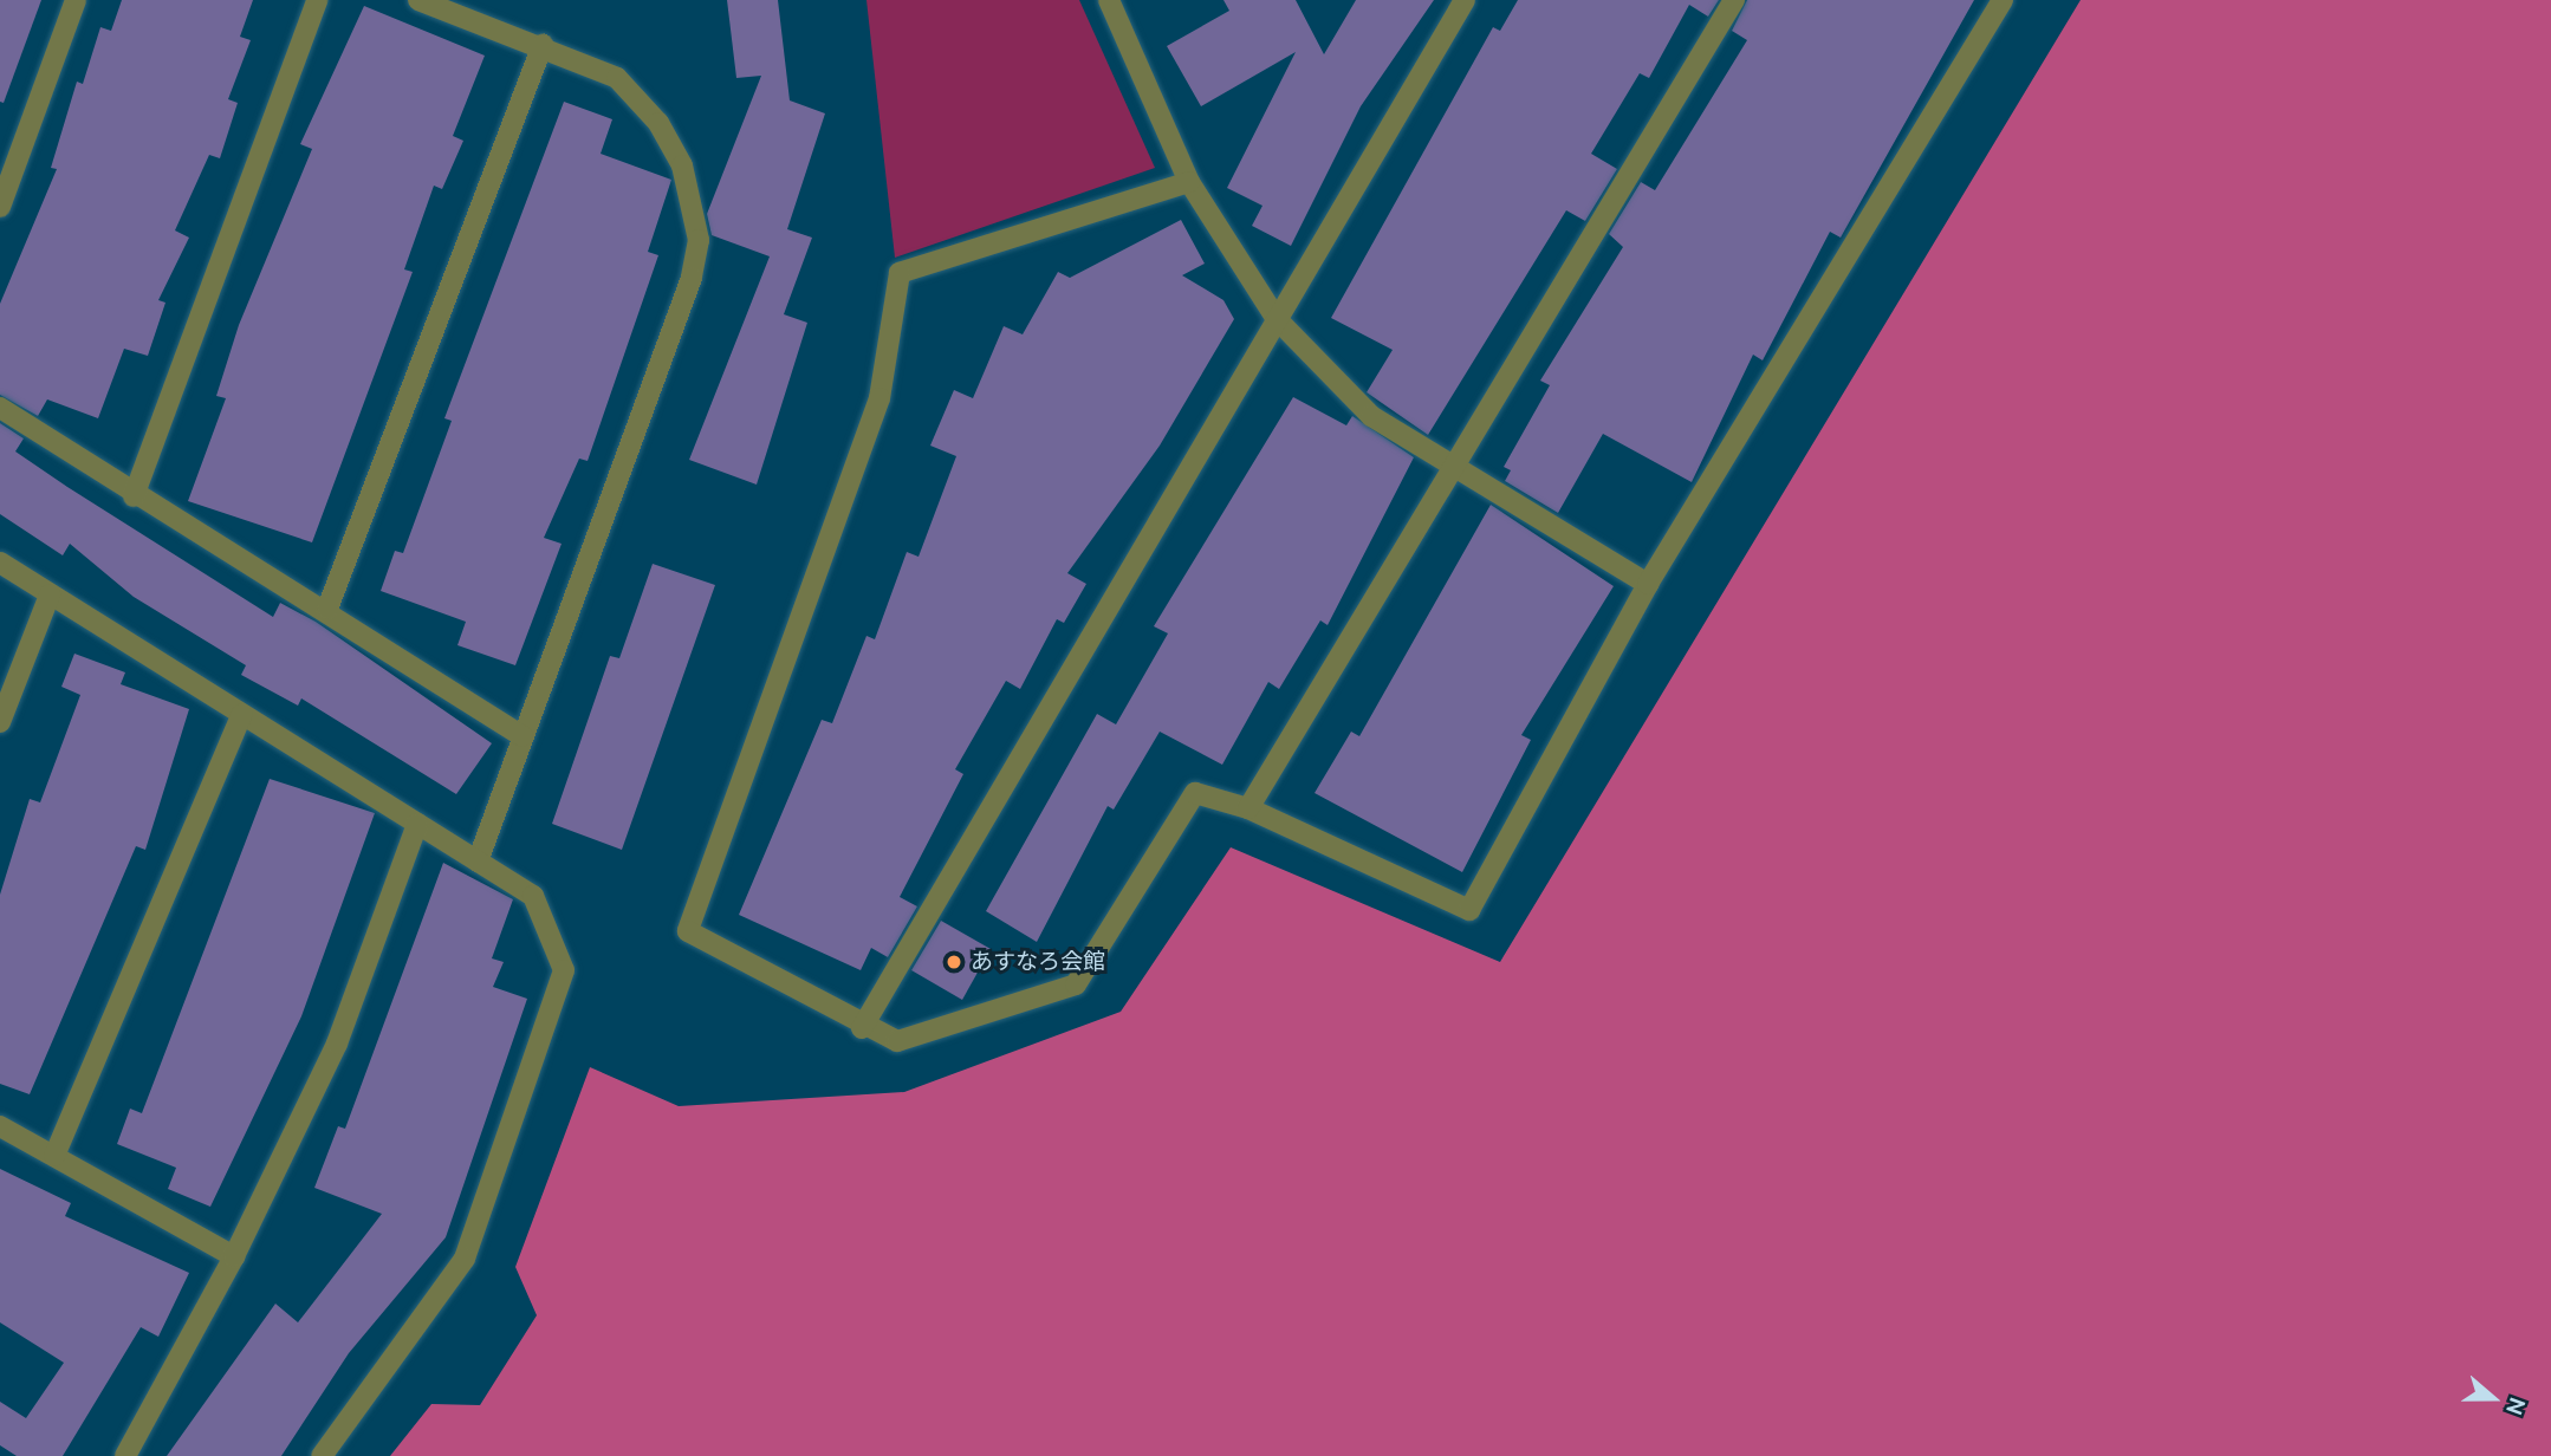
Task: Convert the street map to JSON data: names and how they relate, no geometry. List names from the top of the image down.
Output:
{
  "places": ["あすなろ会館"],
  "north": "right"
}
